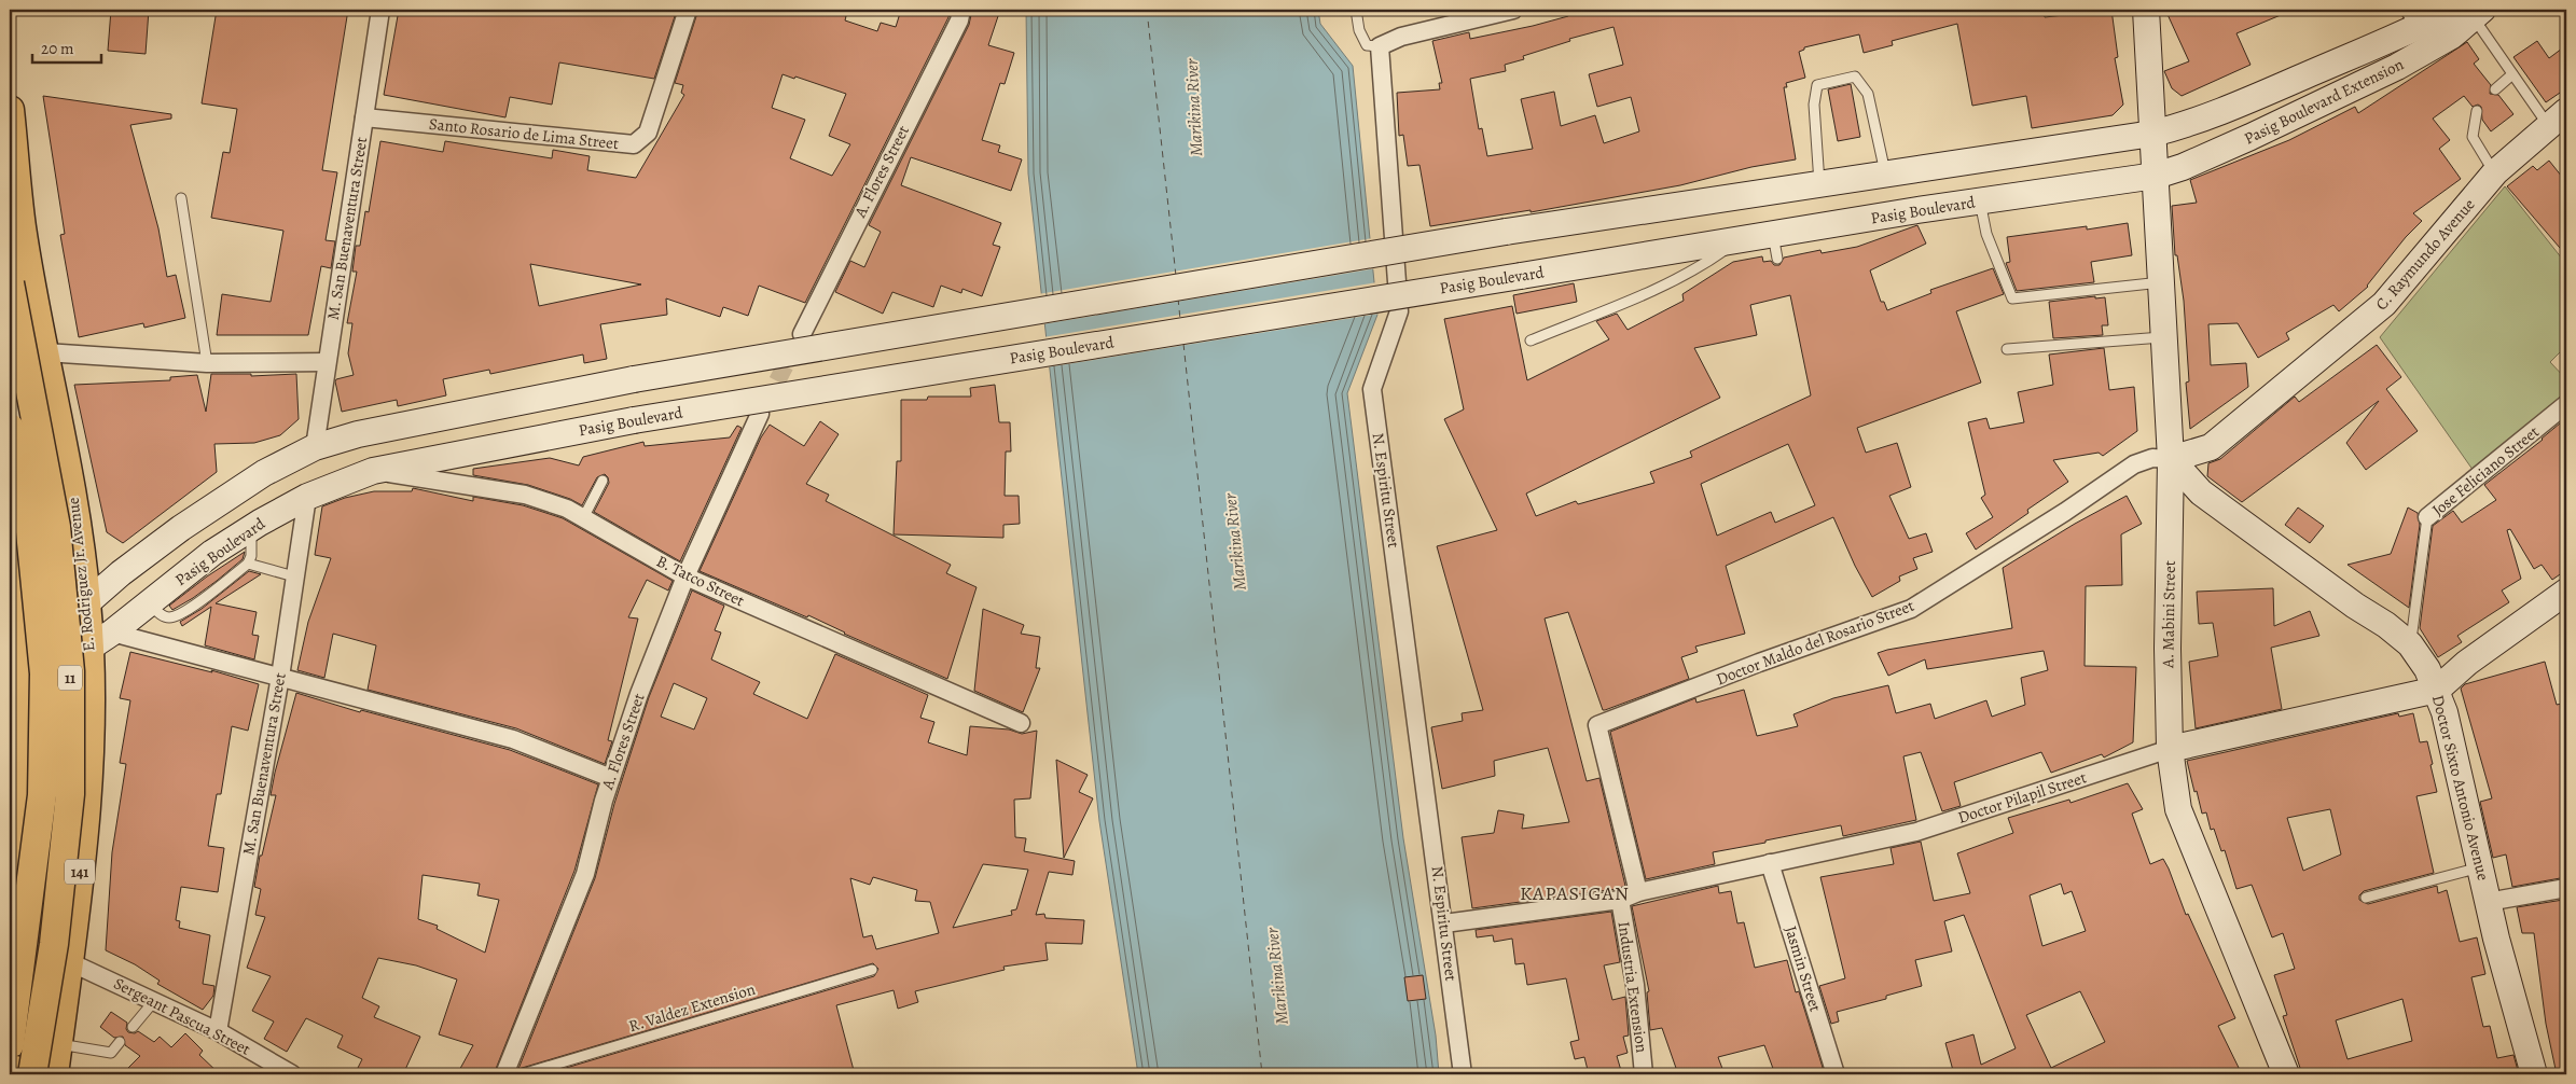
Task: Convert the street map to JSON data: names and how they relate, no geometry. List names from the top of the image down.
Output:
{
  "streets": {
    "main road": [
      "Pasig Boulevard Extension",
      "Pasig Boulevard",
      "C. Raymundo Avenue",
      "E. Rodriguez Jr. Avenue",
      "A. Mabini Street",
      "11",
      "Doctor Sixto Antonio Avenue",
      "Doctor Pilapil Street",
      "141"
    ],
    "street": [
      "Santo Rosario de Lima Street",
      "A. Flores Street",
      "M. San Buenaventura Street",
      "Jose Feliciano Street",
      "N. Espiritu Street",
      "B. Tatco Street",
      "Doctor Maldo del Rosario Street",
      "Jasmin Street",
      "Industria Extension",
      "Sergeant Pascua Street"
    ],
    "lane": ["R. Valdez Extension"]
  },
  "crossings": [
    ["Pasig Boulevard Extension", "Pasig Boulevard"],
    ["Pasig Boulevard Extension", "A. Mabini Street"],
    ["Santo Rosario de Lima Street", "M. San Buenaventura Street"],
    ["A. Flores Street", "B. Tatco Street"],
    ["Pasig Boulevard", "M. San Buenaventura Street"],
    ["Pasig Boulevard", "E. Rodriguez Jr. Avenue"],
    ["Pasig Boulevard", "B. Tatco Street"],
    ["Pasig Boulevard", "A. Mabini Street"],
    ["M. San Buenaventura Street", "Sergeant Pascua Street"],
    ["C. Raymundo Avenue", "A. Mabini Street"],
    ["C. Raymundo Avenue", "Doctor Maldo del Rosario Street"],
    ["C. Raymundo Avenue", "Doctor Sixto Antonio Avenue"],
    ["Jose Feliciano Street", "Doctor Sixto Antonio Avenue"],
    ["N. Espiritu Street", "Doctor Pilapil Street"],
    ["E. Rodriguez Jr. Avenue", "Sergeant Pascua Street"],
    ["A. Mabini Street", "Doctor Maldo del Rosario Street"],
    ["A. Mabini Street", "Doctor Sixto Antonio Avenue"],
    ["A. Mabini Street", "Doctor Pilapil Street"],
    ["Doctor Maldo del Rosario Street", "Doctor Sixto Antonio Avenue"],
    ["Doctor Maldo del Rosario Street", "Doctor Pilapil Street"],
    ["Doctor Sixto Antonio Avenue", "Doctor Pilapil Street"],
    ["Doctor Pilapil Street", "Jasmin Street"],
    ["Doctor Pilapil Street", "Industria Extension"]
  ],
  "districts": ["KAPASIGAN"],
  "water": ["Marikina River"],
  "scale_bar": "20 m"
}
